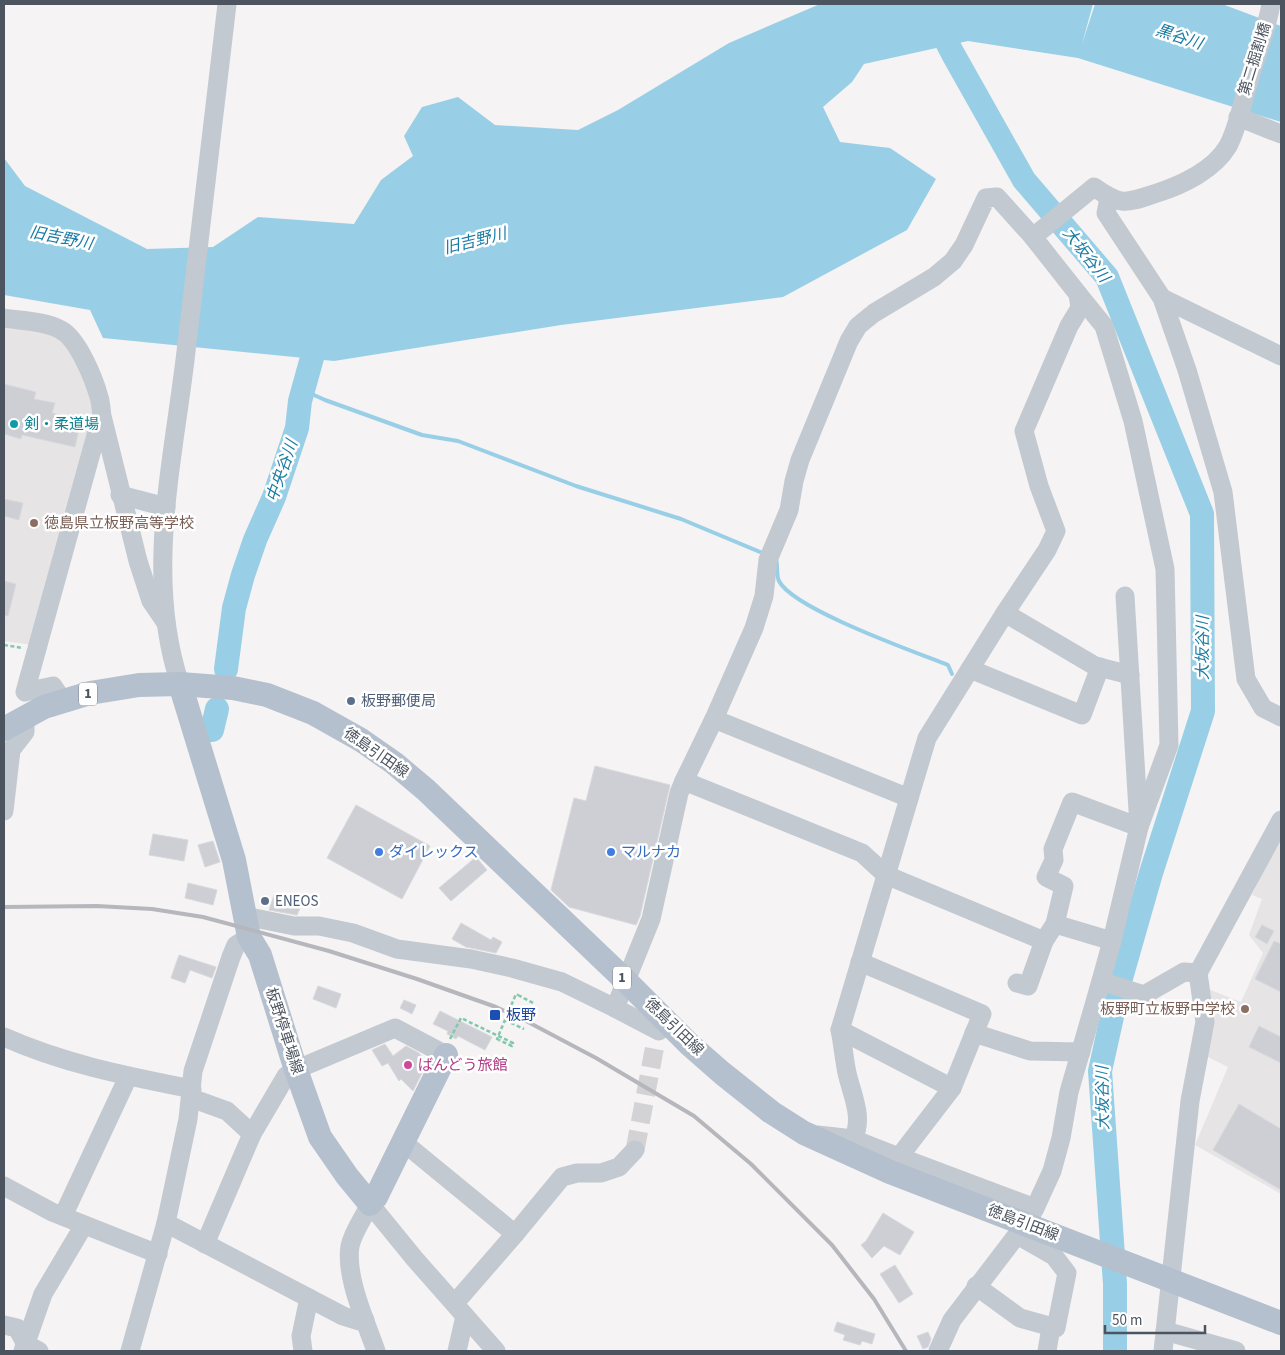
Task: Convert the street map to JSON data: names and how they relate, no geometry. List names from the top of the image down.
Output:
{
  "streets": {
    "main road": ["1", "徳島引田線", "板野停車場線"],
    "street": ["第二掘割橋"]
  },
  "crossings": [
    ["徳島引田線", "板野停車場線"]
  ],
  "water": [
    "黒谷川",
    "旧吉野川",
    "大坂谷川",
    "中央谷川"
  ],
  "places": {
    "other": [
      "剣・柔道場",
      "徳島県立板野高等学校",
      "板野郵便局",
      "ダイレックス",
      "マルナカ",
      "ENEOS",
      "板野町立板野中学校",
      "ばんどう旅館"
    ],
    "transit": ["板野"]
  },
  "scale_bar": "50 m"
}
